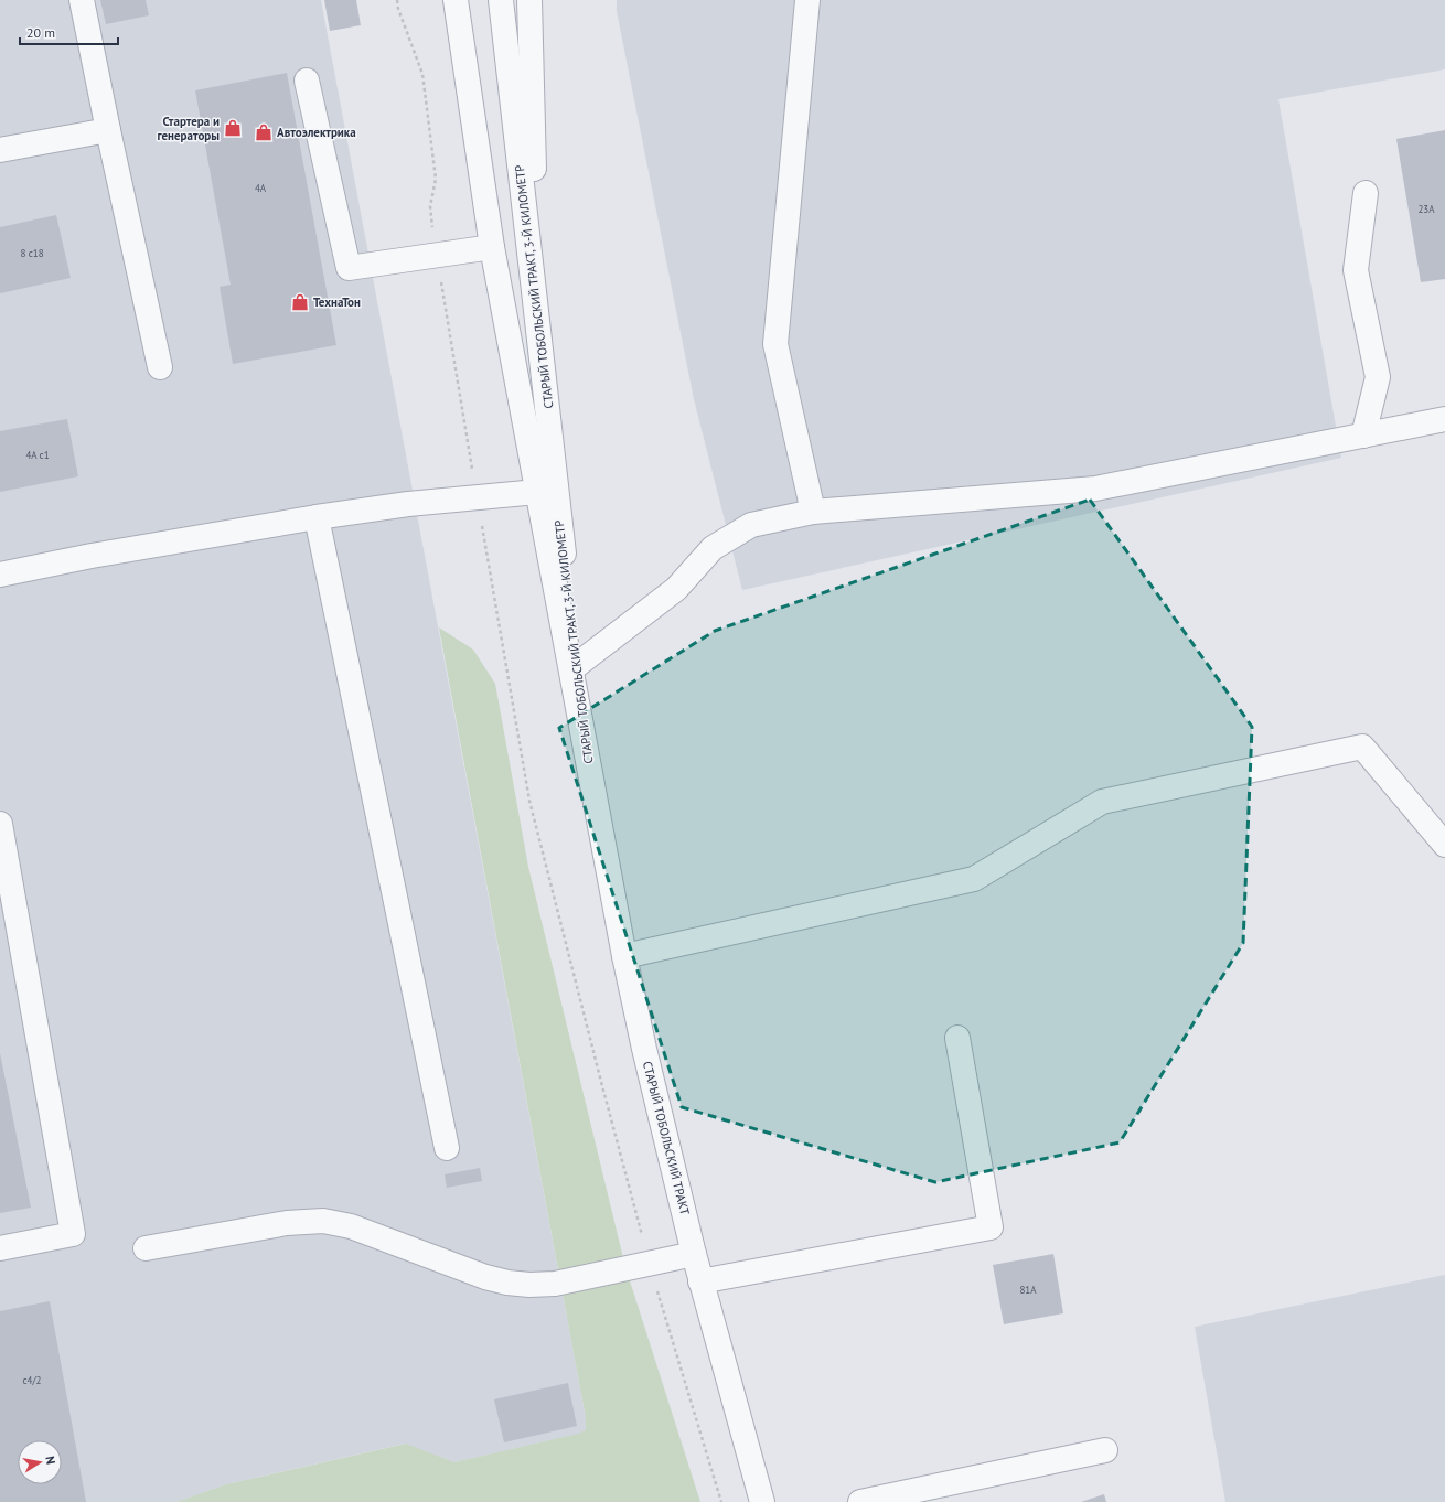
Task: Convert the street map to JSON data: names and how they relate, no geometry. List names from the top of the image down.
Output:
{
  "streets": {
    "street": ["СТАРЫЙ ТОБОЛЬСКИЙ ТРАКТ, 3-Й КИЛОМЕТР", "СТАРЫЙ ТОБОЛЬСКИЙ ТРАКТ"]
  },
  "crossings": [
    ["СТАРЫЙ ТОБОЛЬСКИЙ ТРАКТ, 3-Й КИЛОМЕТР", "СТАРЫЙ ТОБОЛЬСКИЙ ТРАКТ"]
  ],
  "places": {
    "shop": ["Стартера и генераторы", "Автоэлектрика", "ТехнаТон"]
  },
  "house_numbers": [
    "4А",
    "23А",
    "8 с18",
    "4А с1",
    "81А",
    "с4/2"
  ],
  "scale_bar": "20 m",
  "north": "right"
}
